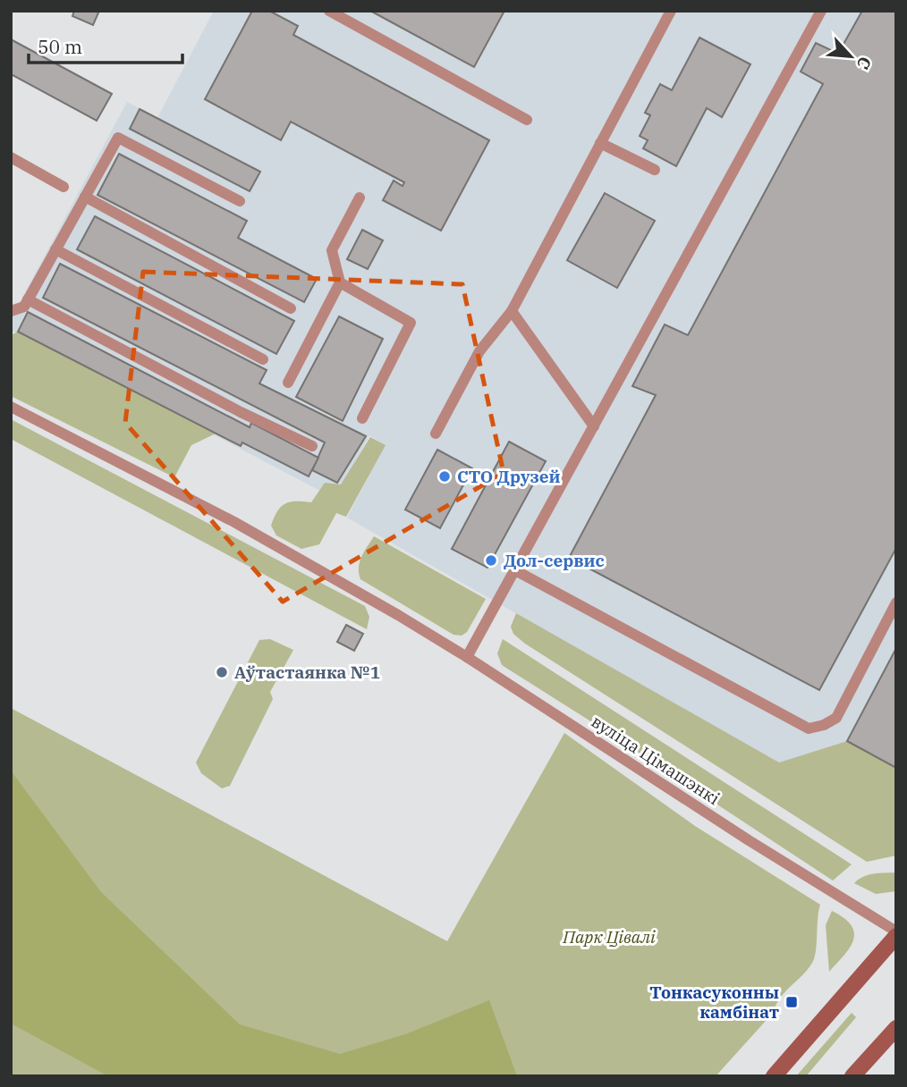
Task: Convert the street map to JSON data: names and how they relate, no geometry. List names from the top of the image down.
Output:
{
  "streets": {
    "lane": ["вуліца Цімашэнкі"]
  },
  "parks": ["Парк Цівалі"],
  "places": {
    "other": ["СТО Друзей", "Дол-сервис", "Аўтастаянка №1"],
    "transit": ["Тонкасуконны камбінат"]
  },
  "scale_bar": "50 m",
  "north": "bottom right"
}
